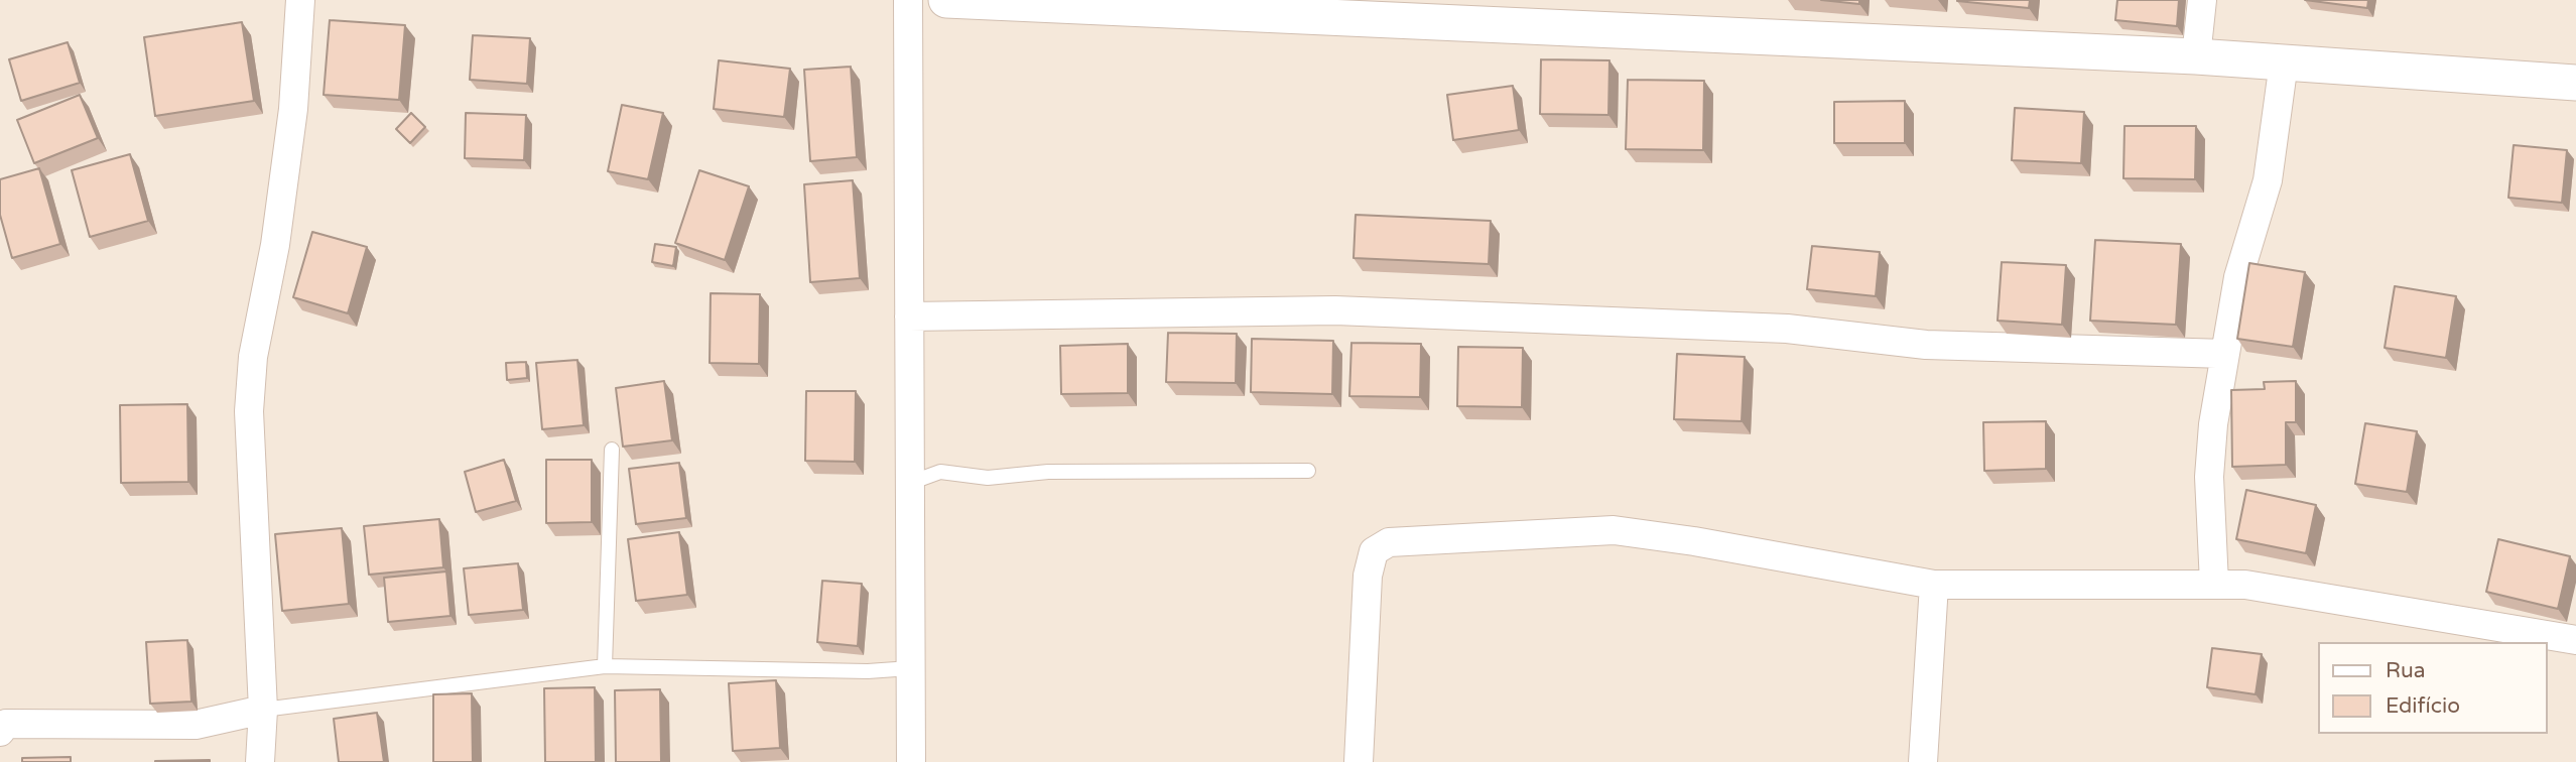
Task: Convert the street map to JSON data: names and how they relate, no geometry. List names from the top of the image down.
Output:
{
  "legend": ["Rua", "Edifício"]
}
